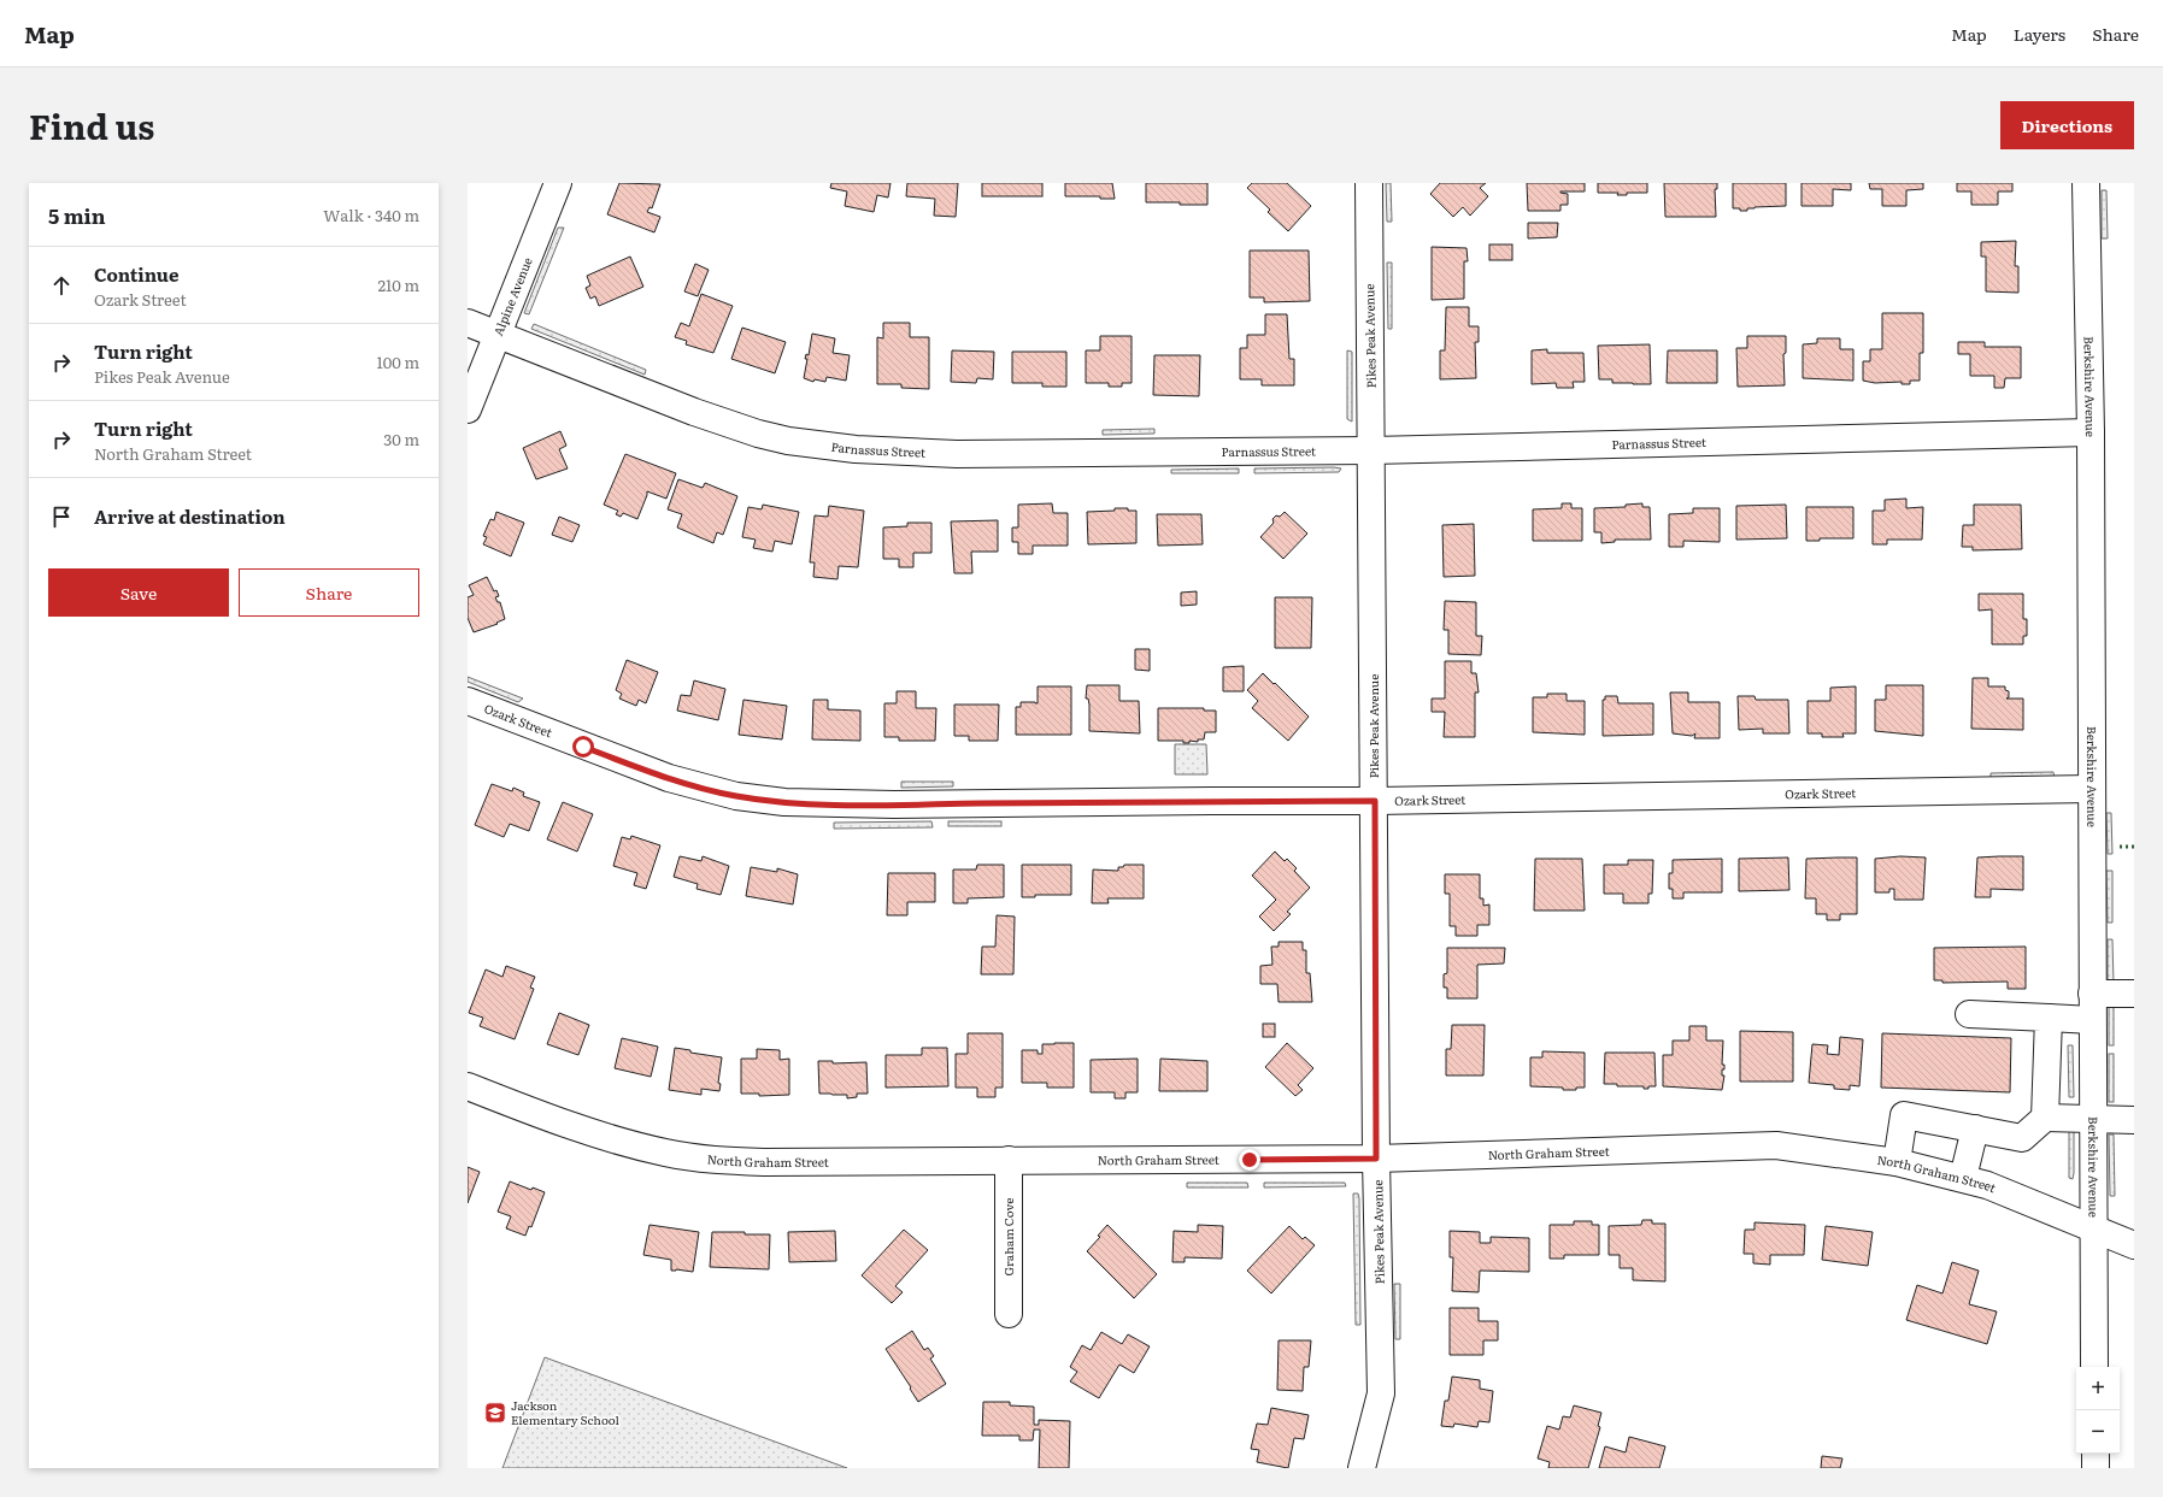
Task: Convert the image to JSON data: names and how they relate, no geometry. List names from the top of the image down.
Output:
{
  "streets": {
    "street": [
      "Alpine Avenue",
      "Pikes Peak Avenue",
      "Berkshire Avenue",
      "Parnassus Street",
      "Ozark Street",
      "North Graham Street",
      "Graham Cove"
    ]
  },
  "crossings": [
    ["Alpine Avenue", "Parnassus Street"],
    ["Pikes Peak Avenue", "Parnassus Street"],
    ["Pikes Peak Avenue", "Ozark Street"],
    ["Pikes Peak Avenue", "North Graham Street"],
    ["Berkshire Avenue", "Parnassus Street"],
    ["Berkshire Avenue", "Ozark Street"],
    ["Berkshire Avenue", "North Graham Street"],
    ["North Graham Street", "Graham Cove"]
  ],
  "places": {
    "school or university": ["Jackson Elementary School"]
  },
  "page": {
    "header": "Map",
    "nav": ["Map", "Layers", "Share"],
    "title": "Find us",
    "buttons": [
      "Directions",
      ["Save", "Share"]
    ],
    "heading": ["5 min", "Walk · 340 m"],
    "list": [
      ["Continue", "Ozark Street", "210 m"],
      ["Turn right", "Pikes Peak Avenue", "100 m"],
      ["Turn right", "North Graham Street", "30 m"],
      "Arrive at destination"
    ],
    "map_buttons": ["+", "−"]
  }
}
